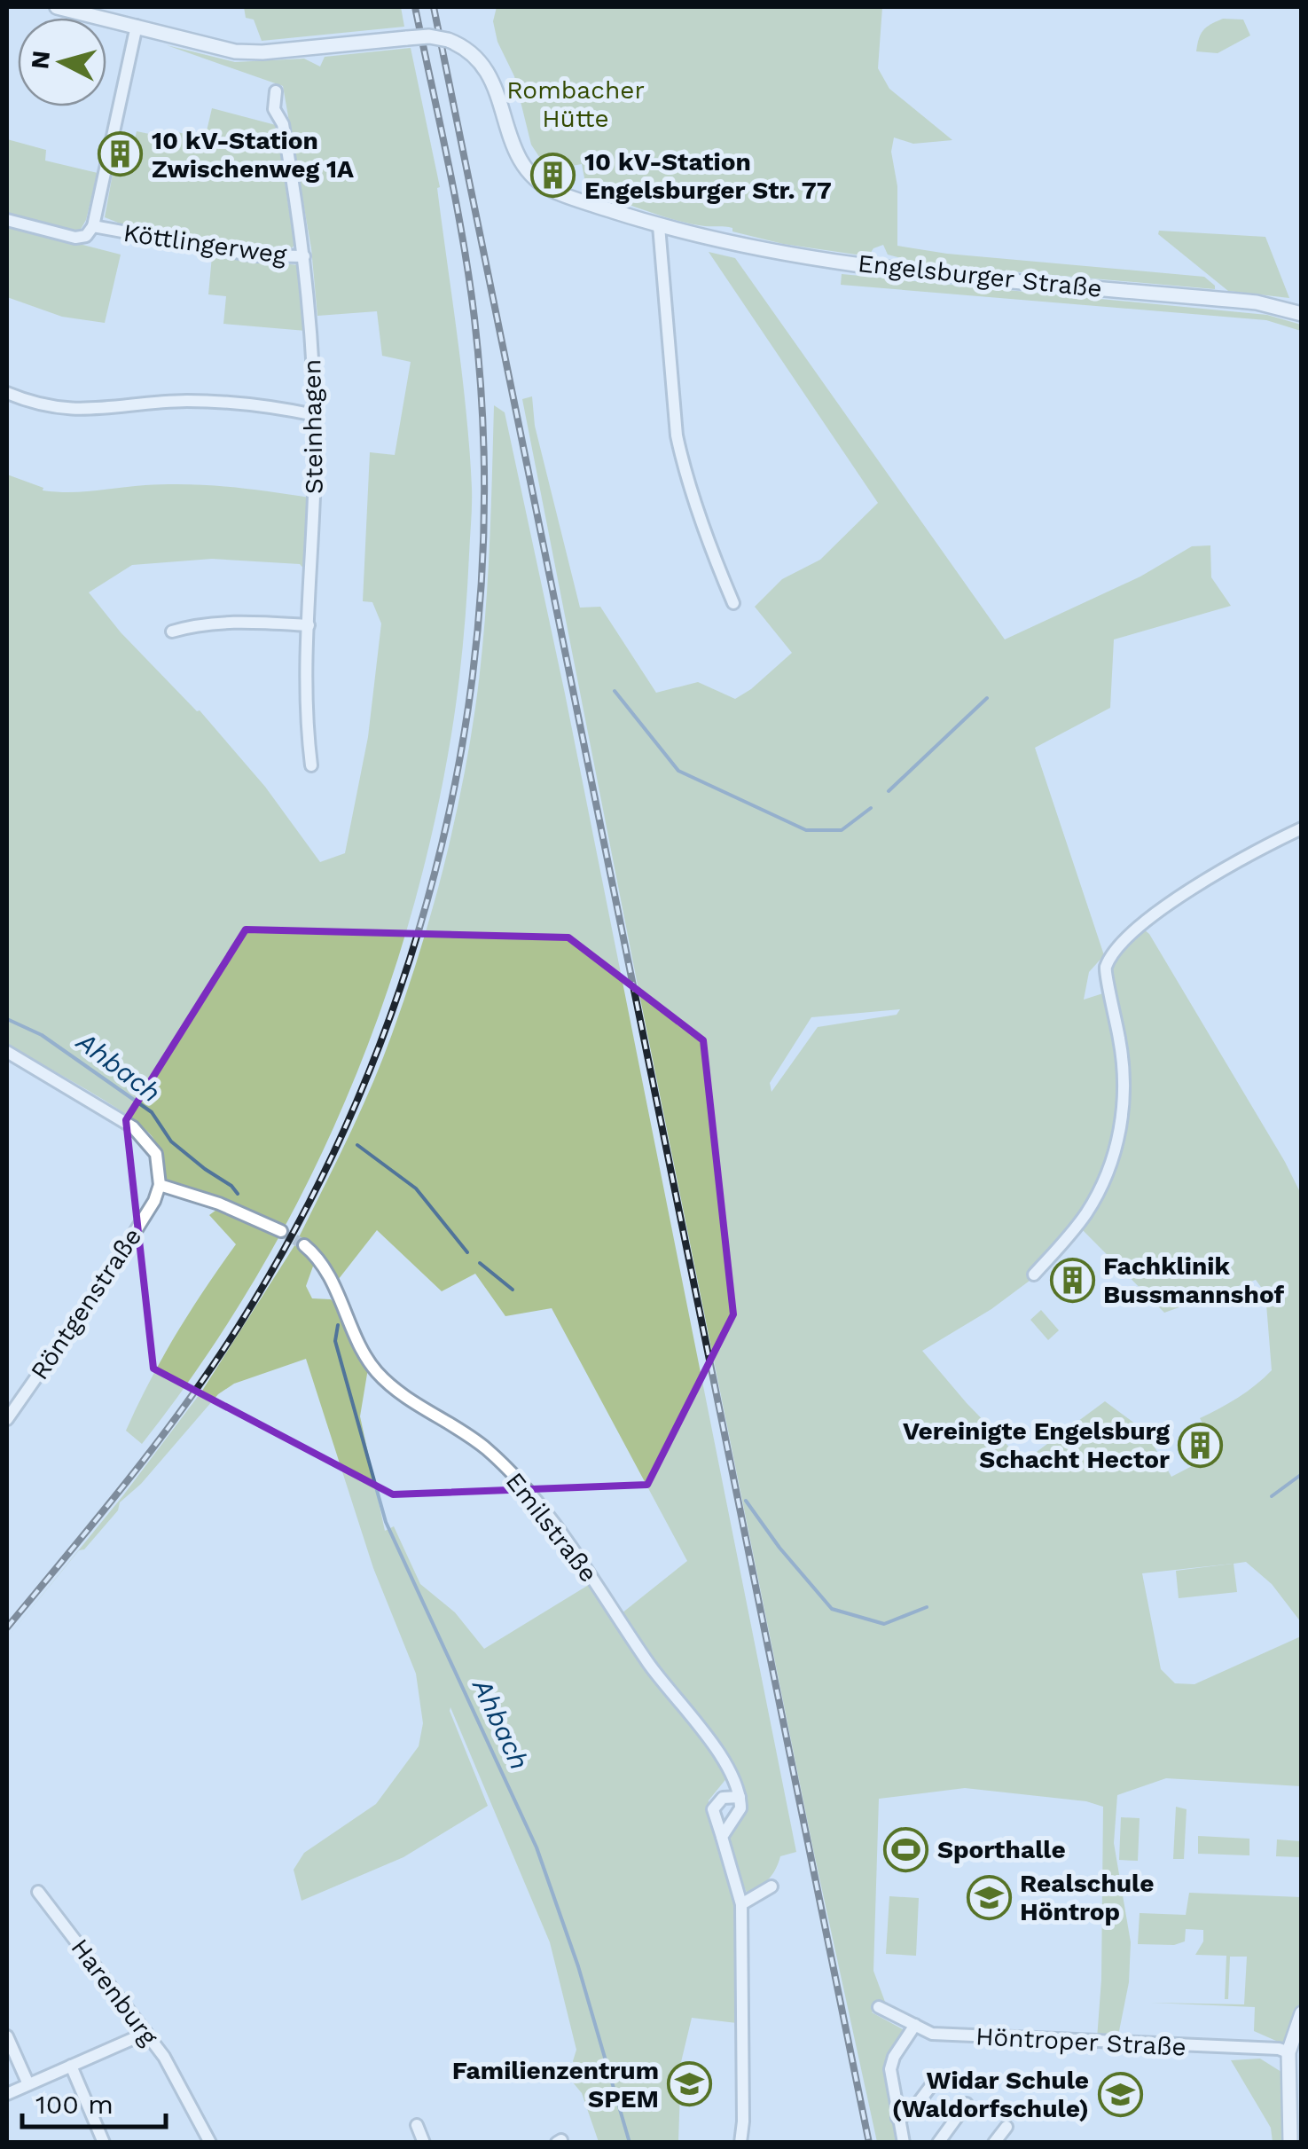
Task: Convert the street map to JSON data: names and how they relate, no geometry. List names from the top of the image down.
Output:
{
  "streets": {
    "street": [
      "Köttlingerweg",
      "Engelsburger Straße",
      "Steinhagen",
      "Röntgenstraße",
      "Emilstraße",
      "Harenburg",
      "Höntroper Straße"
    ]
  },
  "crossings": [
    ["Köttlingerweg", "Steinhagen"]
  ],
  "water": ["Ahbach"],
  "parks": ["Rombacher Hütte"],
  "places": {
    "building": [
      "10 kV-Station Zwischenweg 1A",
      "10 kV-Station Engelsburger Str. 77",
      "Fachklinik Bussmannshof",
      "Vereinigte Engelsburg Schacht Hector"
    ],
    "sports": ["Sporthalle"],
    "school or university": ["Realschule Höntrop", "Familienzentrum SPEM", "Widar Schule (Waldorfschule)"]
  },
  "scale_bar": "100 m",
  "north": "left"
}
